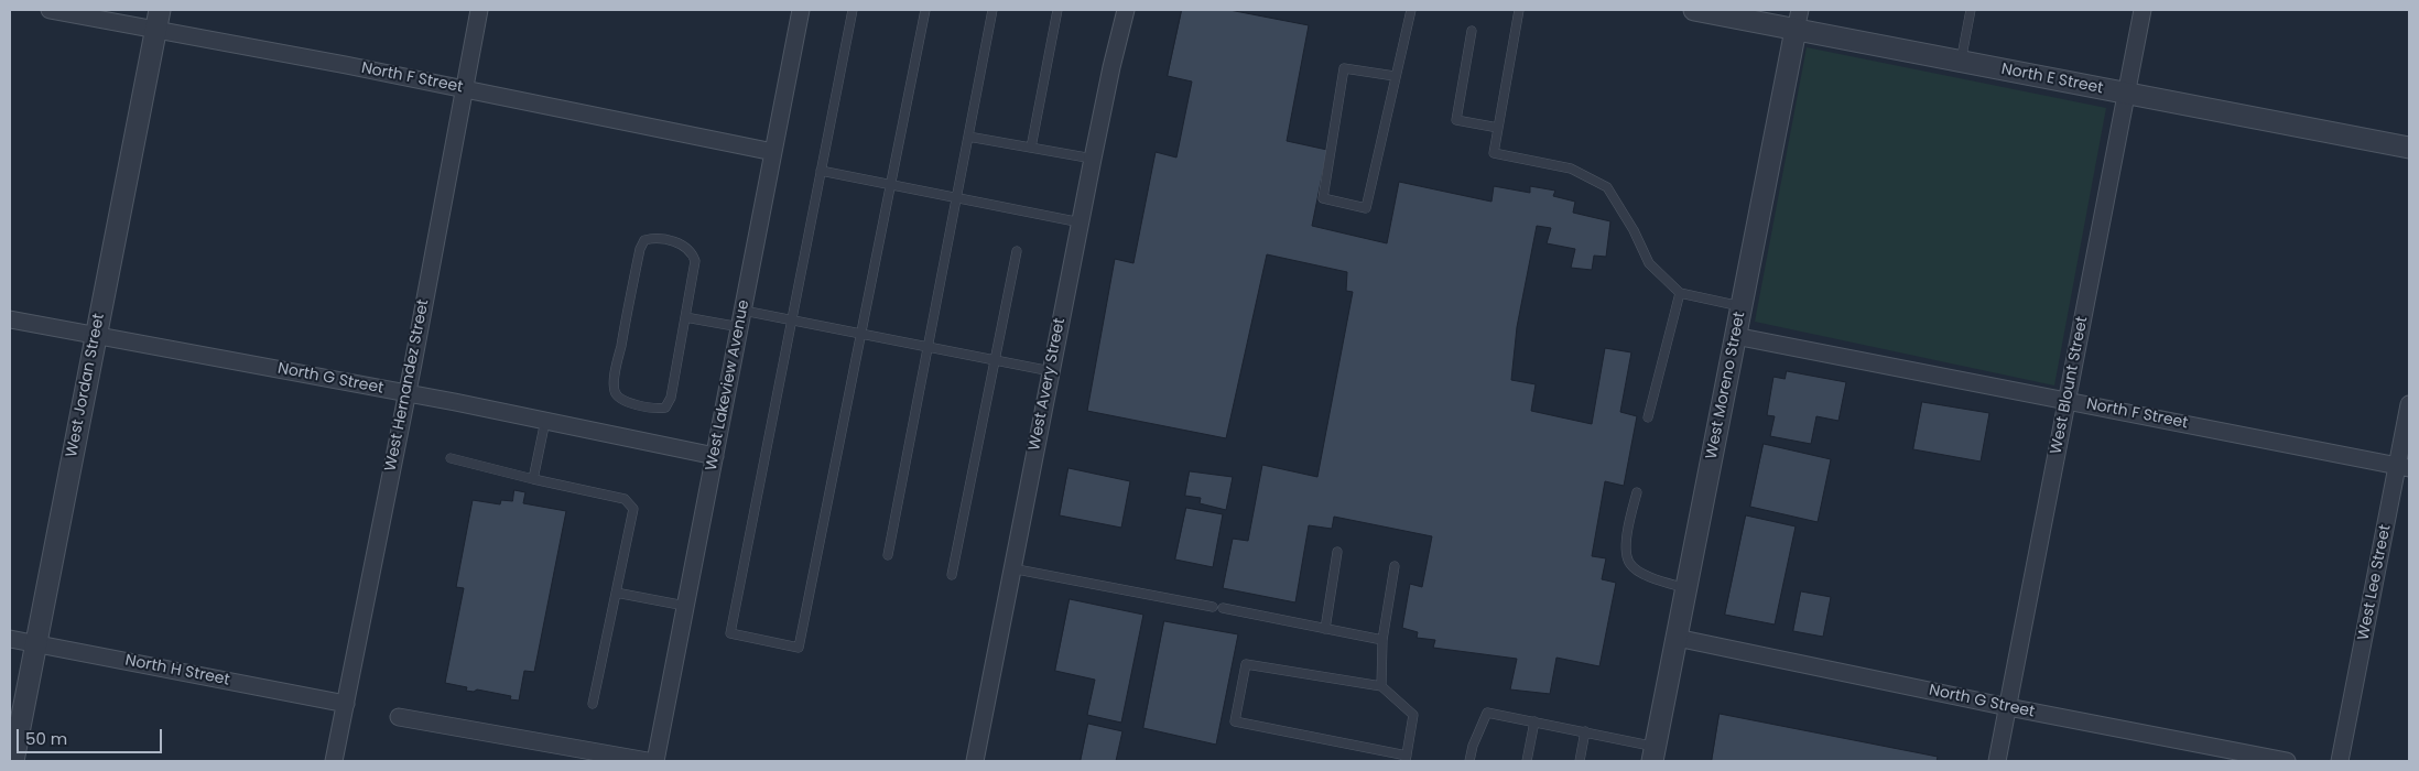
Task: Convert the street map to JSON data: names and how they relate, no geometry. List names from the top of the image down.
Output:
{
  "streets": {
    "street": [
      "North F Street",
      "North E Street",
      "North G Street",
      "West Avery Street",
      "West Jordan Street",
      "West Hernandez Street",
      "West Lakeview Avenue",
      "West Moreno Street",
      "West Blount Street",
      "West Lee Street",
      "North H Street"
    ]
  },
  "crossings": [
    ["North F Street", "West Jordan Street"],
    ["North F Street", "West Hernandez Street"],
    ["North F Street", "West Lakeview Avenue"],
    ["North F Street", "West Moreno Street"],
    ["North F Street", "West Blount Street"],
    ["North F Street", "West Lee Street"],
    ["North E Street", "West Moreno Street"],
    ["North E Street", "West Blount Street"],
    ["North G Street", "West Jordan Street"],
    ["North G Street", "West Hernandez Street"],
    ["North G Street", "West Lakeview Avenue"],
    ["North G Street", "West Moreno Street"],
    ["North G Street", "West Blount Street"],
    ["West Jordan Street", "North H Street"],
    ["West Hernandez Street", "North H Street"]
  ],
  "scale_bar": "50 m"
}
